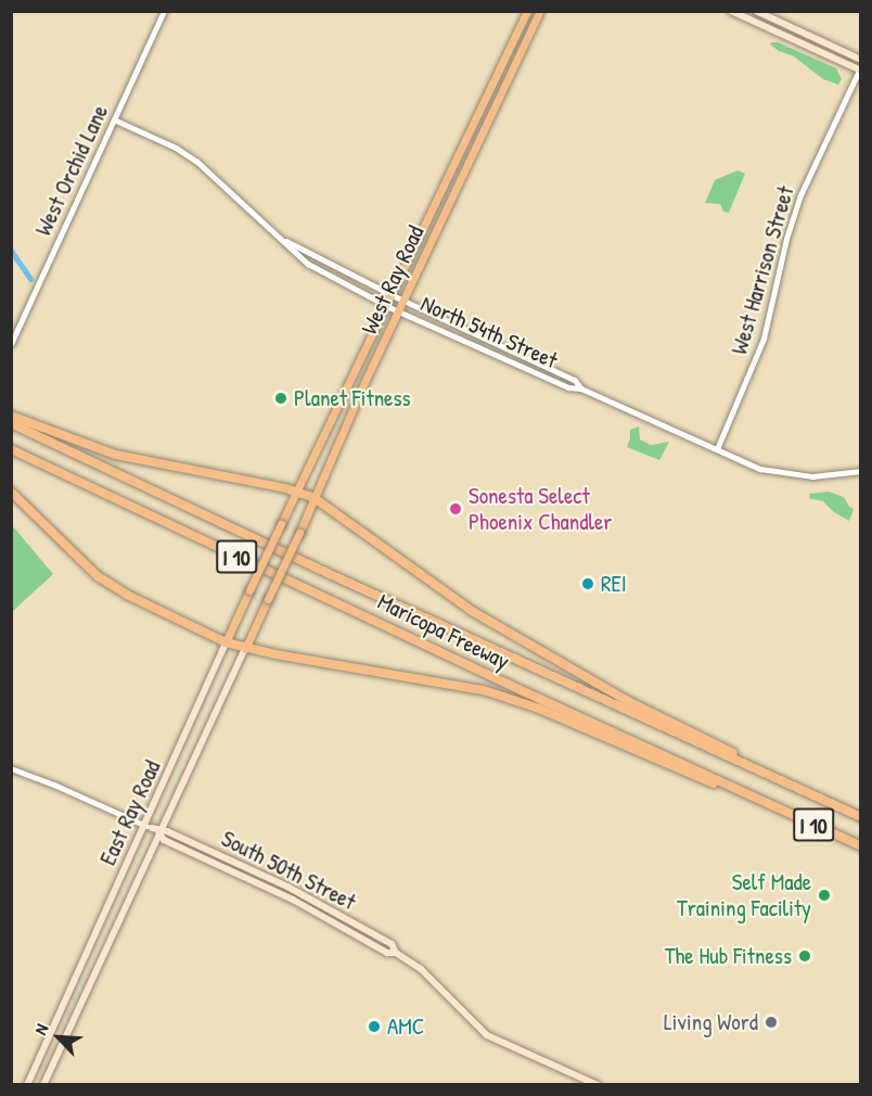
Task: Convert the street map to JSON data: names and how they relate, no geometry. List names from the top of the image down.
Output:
{
  "streets": {
    "highway": ["I 10", "Maricopa Freeway"],
    "main road": ["West Ray Road", "East Ray Road", "South 50th Street"],
    "street": ["West Orchid Lane", "West Harrison Street", "North 54th Street"]
  },
  "crossings": [
    ["West Orchid Lane", "North 54th Street"],
    ["West Harrison Street", "North 54th Street"],
    ["West Ray Road", "North 54th Street"],
    ["West Ray Road", "East Ray Road"],
    ["East Ray Road", "South 50th Street"]
  ],
  "places": [
    "Planet Fitness",
    "Sonesta Select Phoenix Chandler",
    "REI",
    "Self Made Training Facility",
    "The Hub Fitness",
    "Living Word",
    "AMC"
  ],
  "north": "top left"
}
